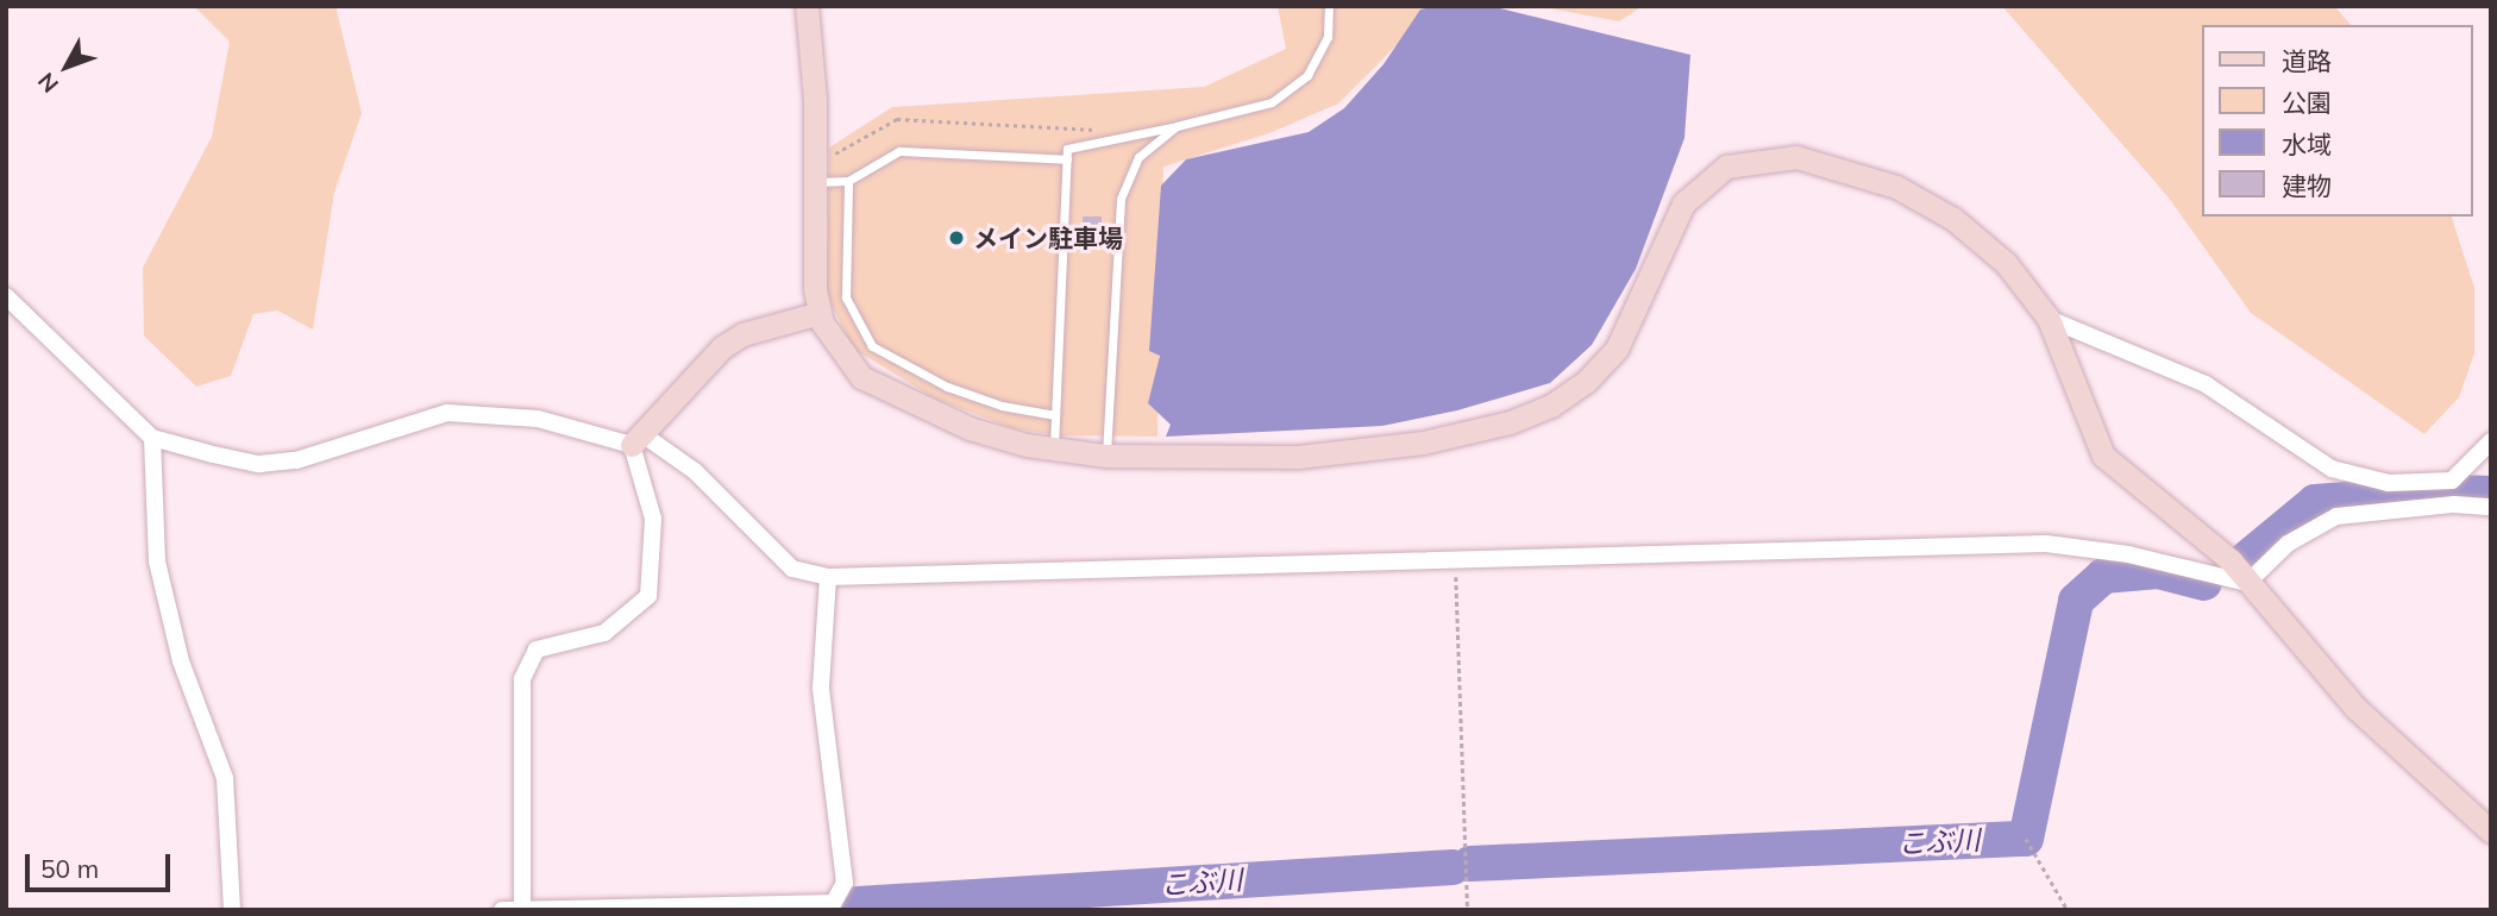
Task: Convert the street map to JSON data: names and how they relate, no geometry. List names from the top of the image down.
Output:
{
  "water": ["こぶ川"],
  "places": ["メイン駐車場"],
  "legend": [
    "道路",
    "公園",
    "水域",
    "建物"
  ],
  "scale_bar": "50 m",
  "north": "bottom left"
}
